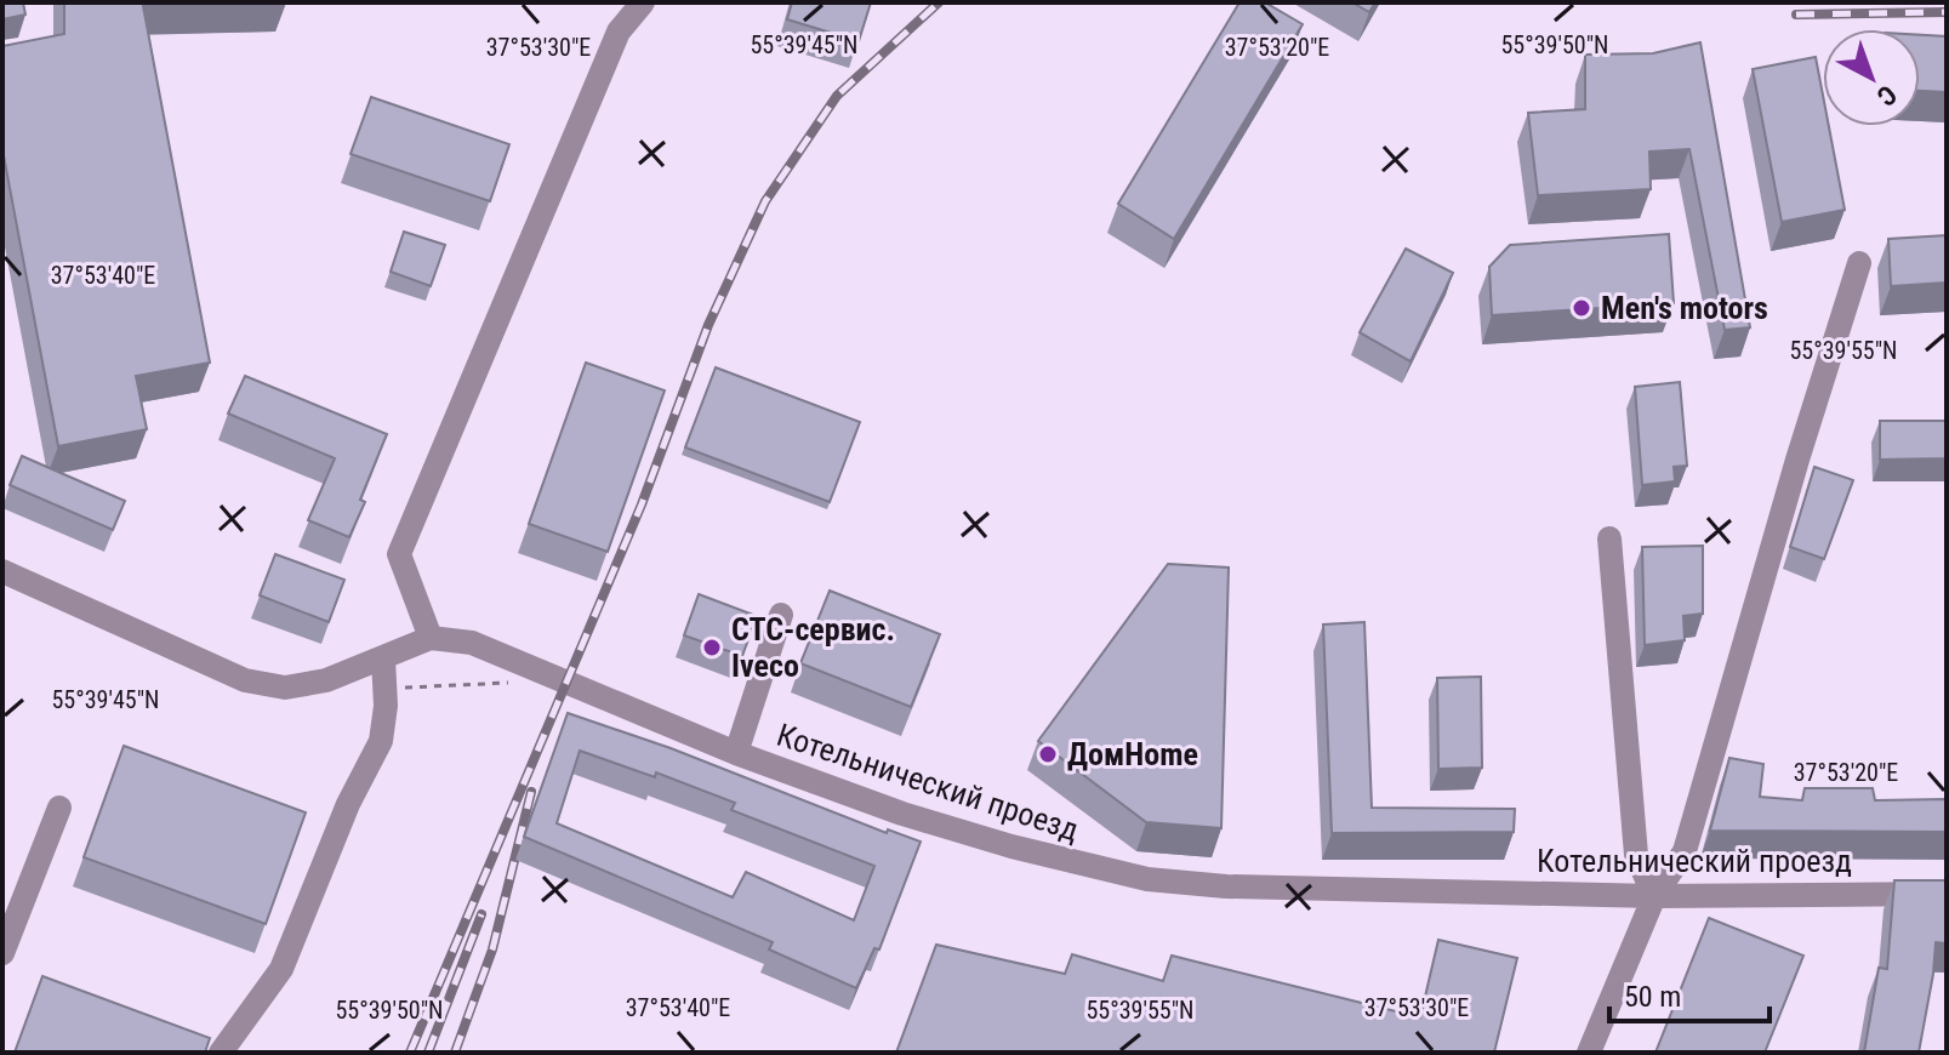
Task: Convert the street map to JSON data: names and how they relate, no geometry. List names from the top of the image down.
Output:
{
  "streets": {
    "street": ["Котельнический проезд"]
  },
  "places": ["Men's motors", "СТС-сервис. Iveco", "ДомHome"],
  "scale_bar": "50 m",
  "north": "bottom right",
  "coordinates": [
    "55°39'45\"N",
    "55°39'50\"N",
    "37°53'30\"E",
    "37°53'20\"E",
    "37°53'40\"E",
    "55°39'55\"N"
  ]
}
